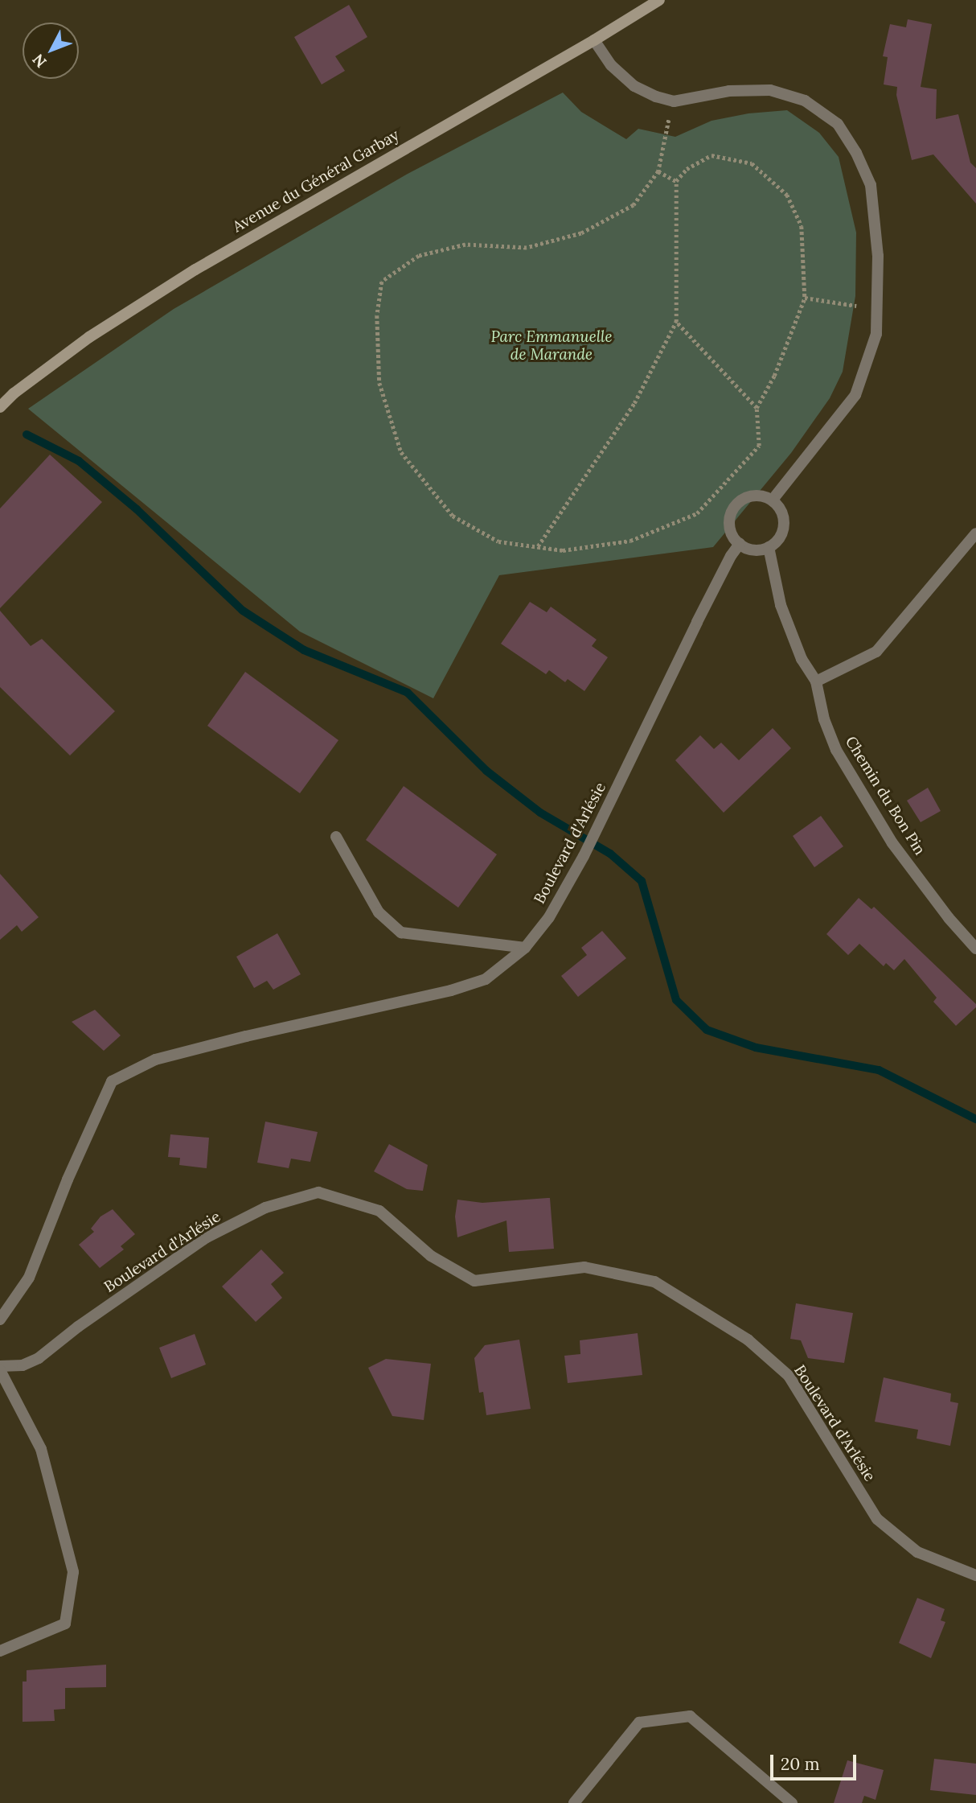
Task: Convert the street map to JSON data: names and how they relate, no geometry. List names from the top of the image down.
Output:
{
  "streets": {
    "main road": ["Avenue du Général Garbay"],
    "street": ["Chemin du Bon Pin", "Boulevard d'Arlésie"]
  },
  "crossings": [
    ["Chemin du Bon Pin", "Boulevard d'Arlésie"]
  ],
  "parks": ["Parc Emmanuelle de Marande"],
  "scale_bar": "20 m",
  "north": "bottom left"
}
